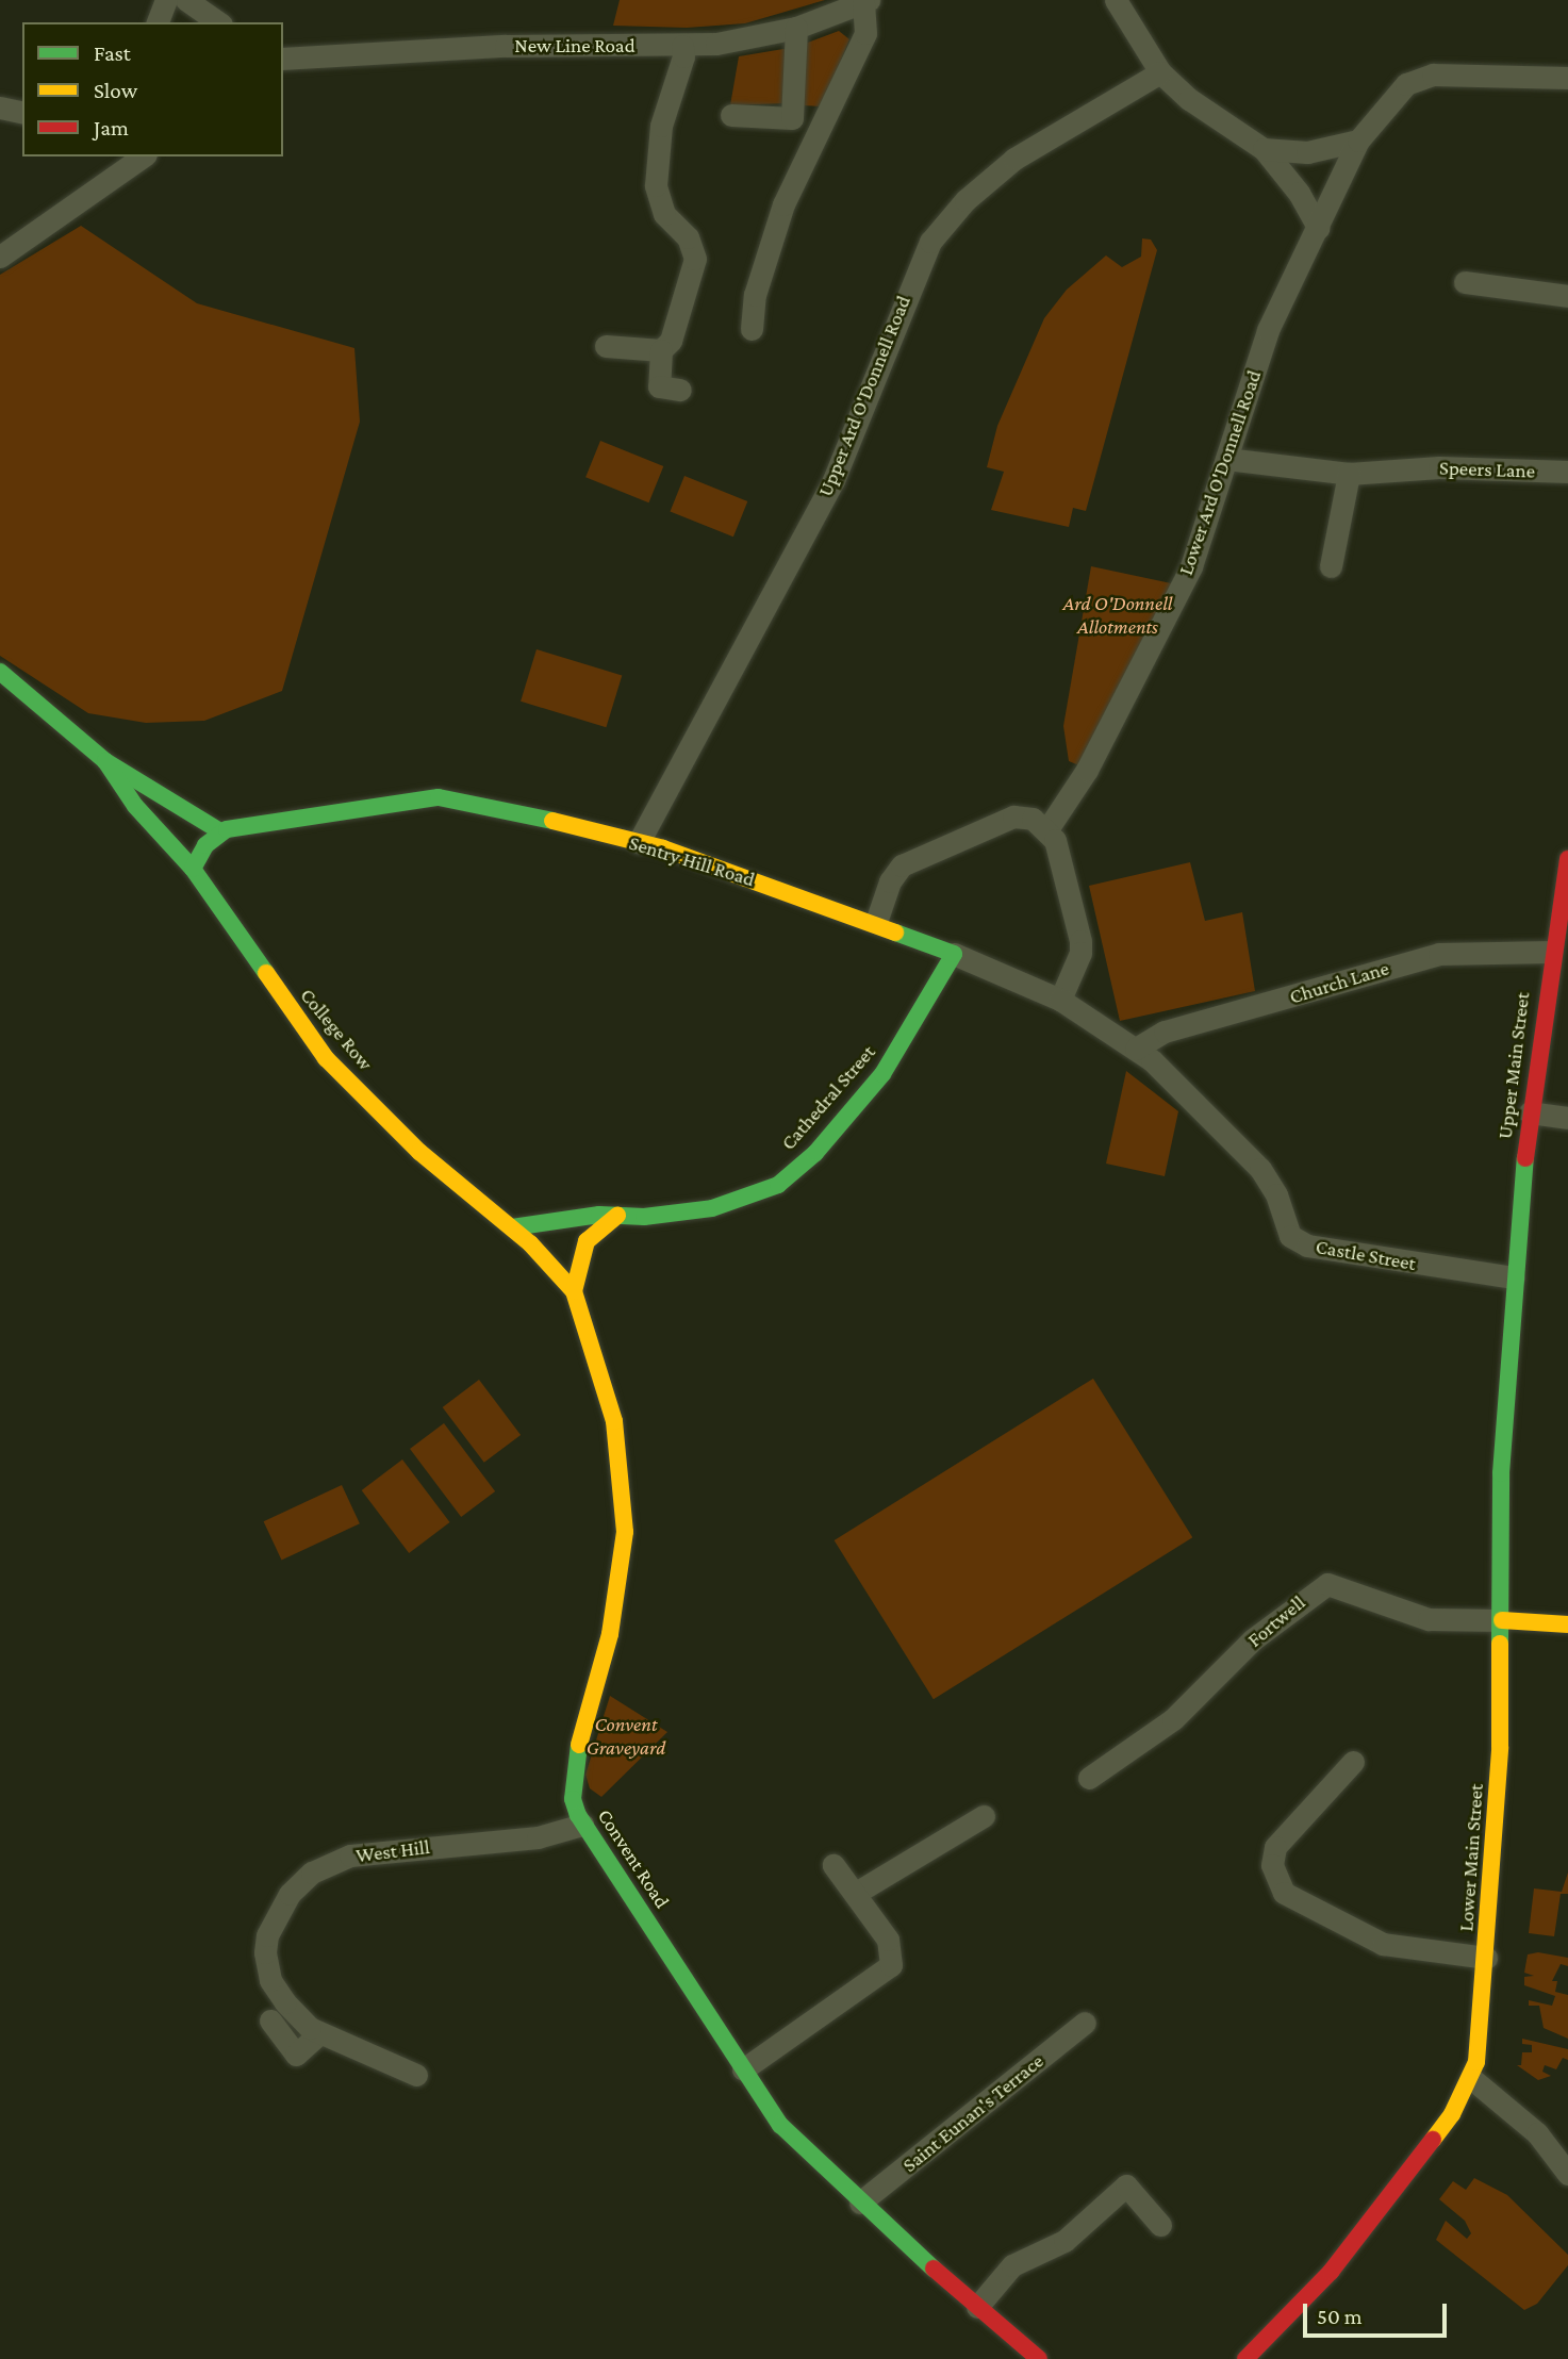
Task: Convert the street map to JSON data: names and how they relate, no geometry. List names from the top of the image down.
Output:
{
  "streets": {
    "street": [
      "New Line Road",
      "Upper Ard O'Donnell Road",
      "Speers Lane",
      "Lower Ard O'Donnell Road",
      "Sentry Hill Road",
      "Church Lane",
      "College Row",
      "Upper Main Street",
      "Cathedral Street",
      "Castle Street",
      "Fortwell",
      "West Hill",
      "Lower Main Street",
      "Convent Road",
      "Saint Eunan's Terrace"
    ]
  },
  "crossings": [
    ["Upper Ard O'Donnell Road", "Sentry Hill Road"],
    ["Speers Lane", "Lower Ard O'Donnell Road"],
    ["Sentry Hill Road", "Church Lane"],
    ["Sentry Hill Road", "College Row"],
    ["Sentry Hill Road", "Cathedral Street"],
    ["Sentry Hill Road", "Castle Street"],
    ["Church Lane", "Upper Main Street"],
    ["Church Lane", "Castle Street"],
    ["College Row", "Cathedral Street"],
    ["College Row", "Convent Road"],
    ["Upper Main Street", "Castle Street"],
    ["Upper Main Street", "Lower Main Street"],
    ["Castle Street", "Lower Main Street"],
    ["Fortwell", "Lower Main Street"],
    ["West Hill", "Convent Road"],
    ["Convent Road", "Saint Eunan's Terrace"]
  ],
  "parks": ["Ard O'Donnell Allotments", "Convent Graveyard"],
  "legend": ["Fast", "Slow", "Jam"],
  "scale_bar": "50 m"
}
